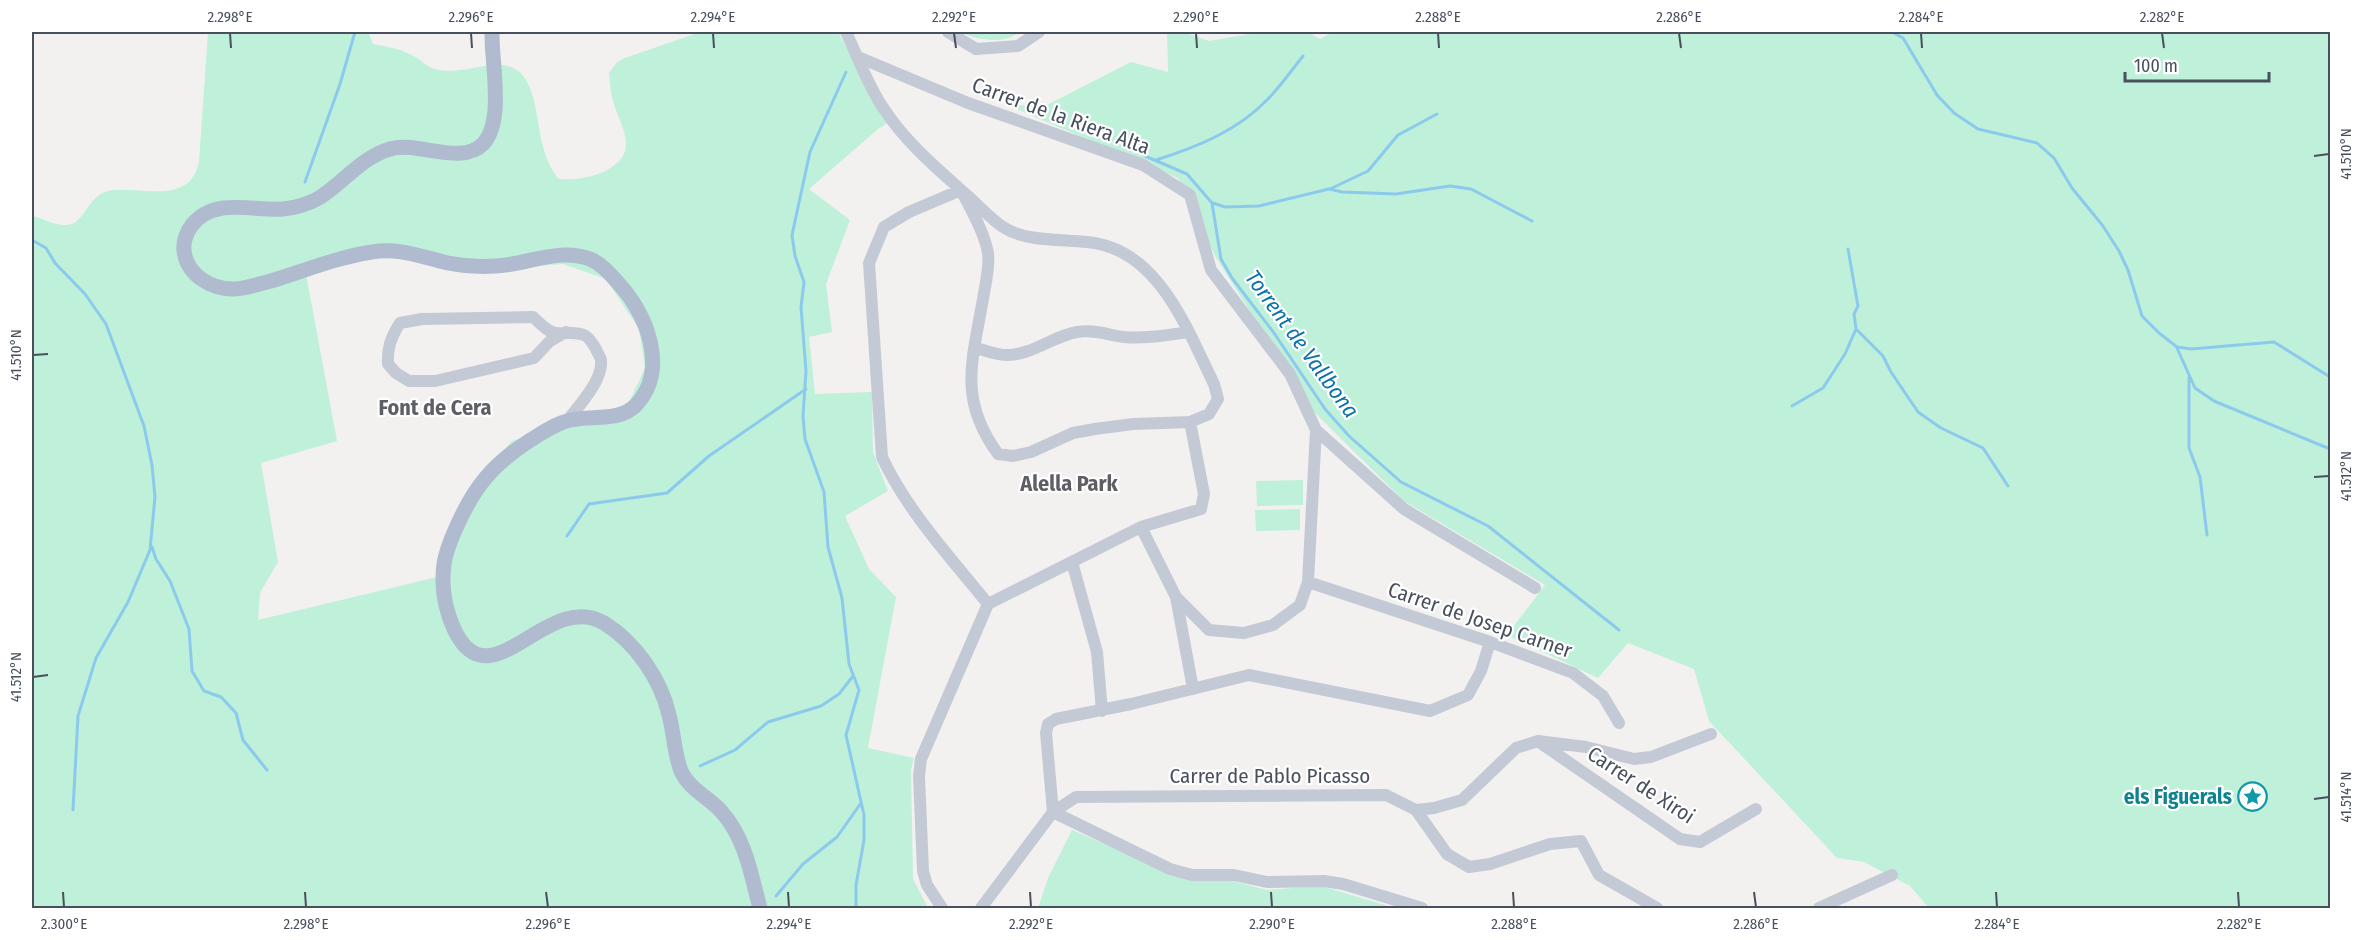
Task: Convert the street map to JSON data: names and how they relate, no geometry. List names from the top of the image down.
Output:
{
  "streets": {
    "street": [
      "Carrer de la Riera Alta",
      "Carrer de Josep Carner",
      "Carrer de Pablo Picasso",
      "Carrer de Xiroi"
    ]
  },
  "crossings": [
    ["Carrer de la Riera Alta", "Carrer de Josep Carner"]
  ],
  "districts": ["Font de Cera", "Alella Park"],
  "water": ["Torrent de Vallbona"],
  "places": {
    "place": ["els Figuerals"]
  },
  "scale_bar": "100 m",
  "coordinates": [
    "2.298°E",
    "2.296°E",
    "2.294°E",
    "2.292°E",
    "2.290°E",
    "2.288°E",
    "2.286°E",
    "2.284°E",
    "2.282°E",
    "41.510°N",
    "41.512°N",
    "41.514°N",
    "2.300°E"
  ]
}
